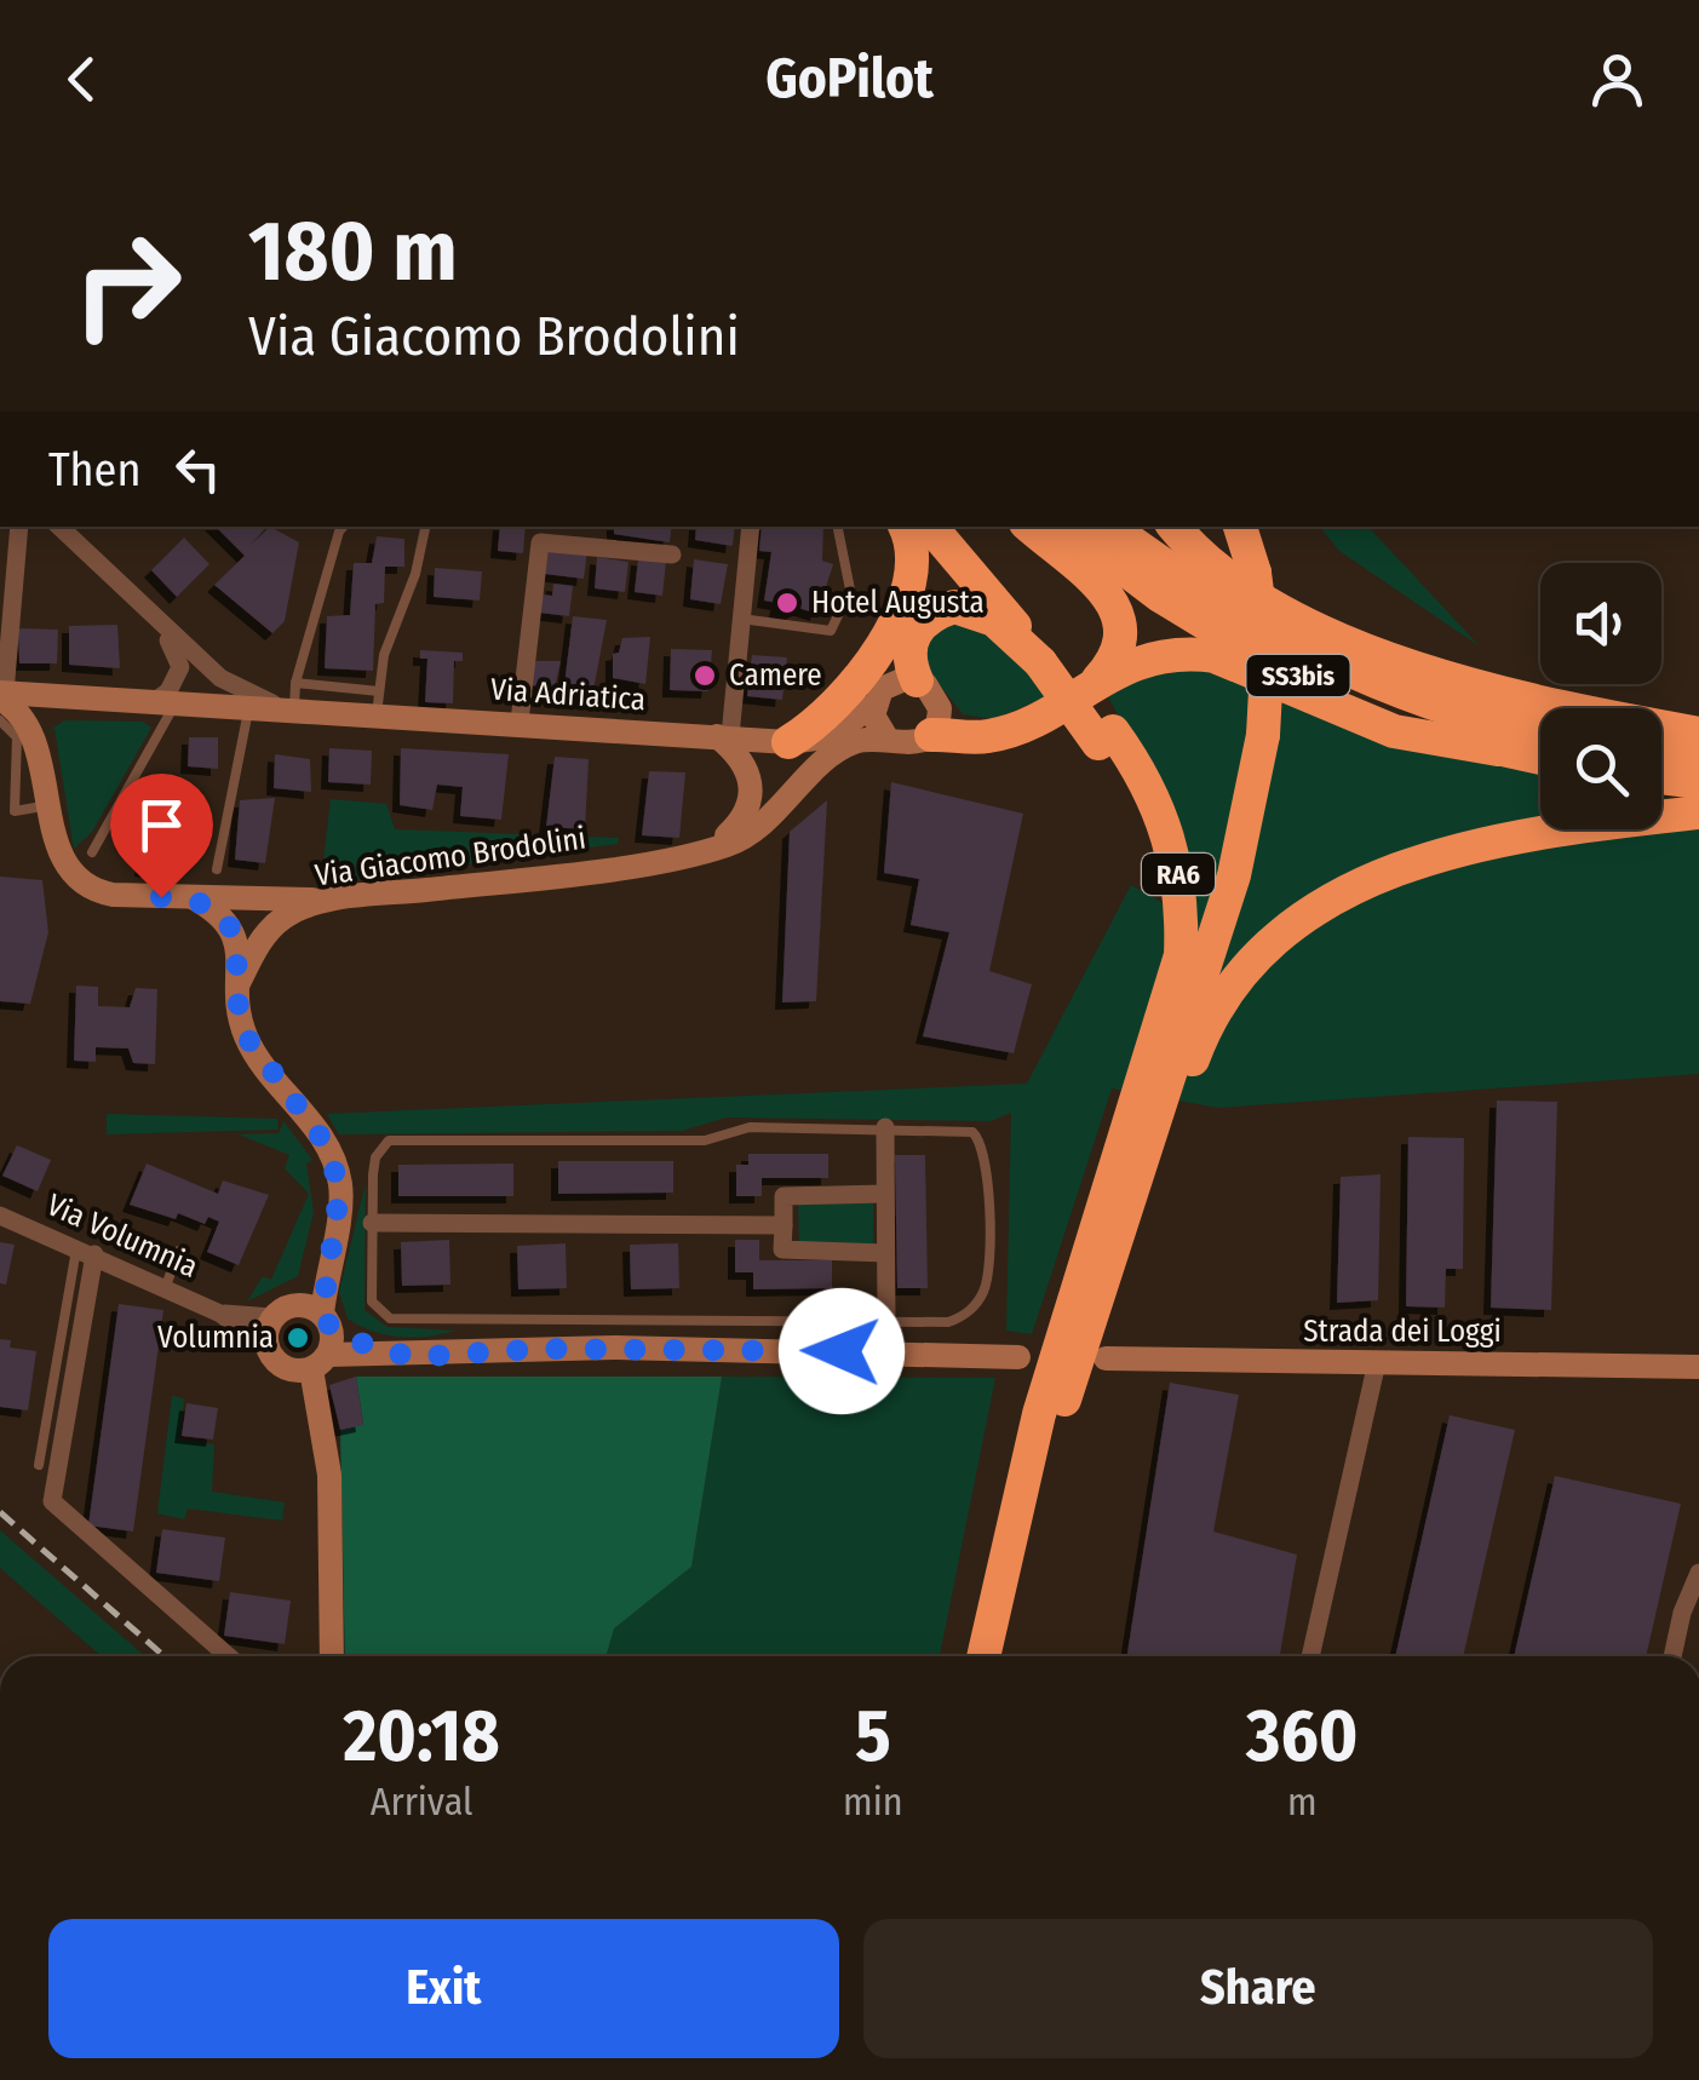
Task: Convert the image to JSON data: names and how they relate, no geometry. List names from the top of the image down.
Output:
{
  "streets": {
    "highway": ["SS3bis", "RA6"],
    "main road": [
      "Via Adriatica",
      "Via Giacomo Brodolini",
      "Via Volumnia",
      "Strada dei Loggi"
    ]
  },
  "crossings": [
    ["Via Adriatica", "Via Giacomo Brodolini"]
  ],
  "places": ["Hotel Augusta", "Camere", "Volumnia"],
  "page": {
    "header": "GoPilot",
    "turn": ["180 m", "Via Giacomo Brodolini"],
    "then": "Then",
    "eta": [
      "20:18",
      "Arrival",
      "5",
      "min",
      "360",
      "m"
    ],
    "buttons": ["Exit", "Share"]
  }
}
